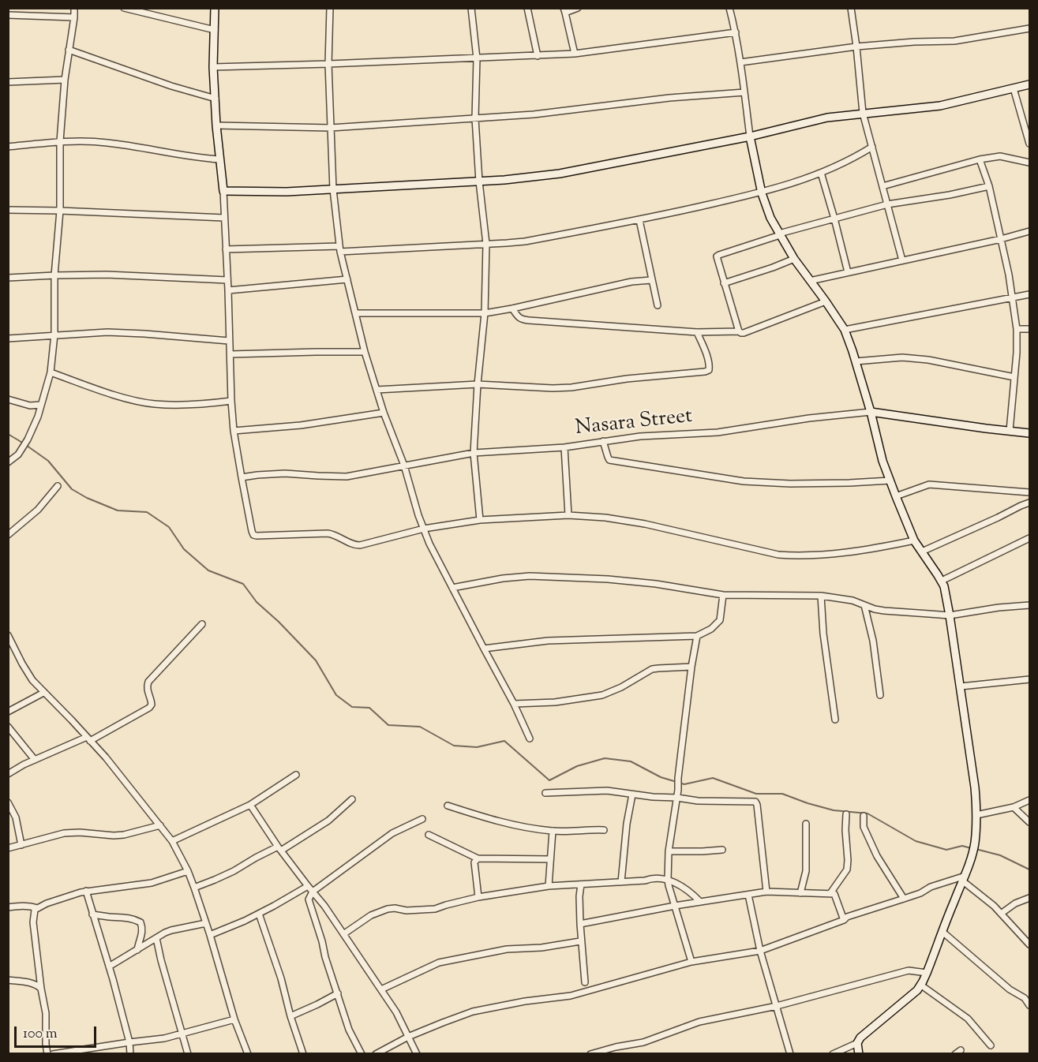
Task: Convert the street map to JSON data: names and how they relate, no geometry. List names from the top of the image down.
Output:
{
  "streets": {
    "street": ["Nasara Street"]
  },
  "scale_bar": "100 m"
}
